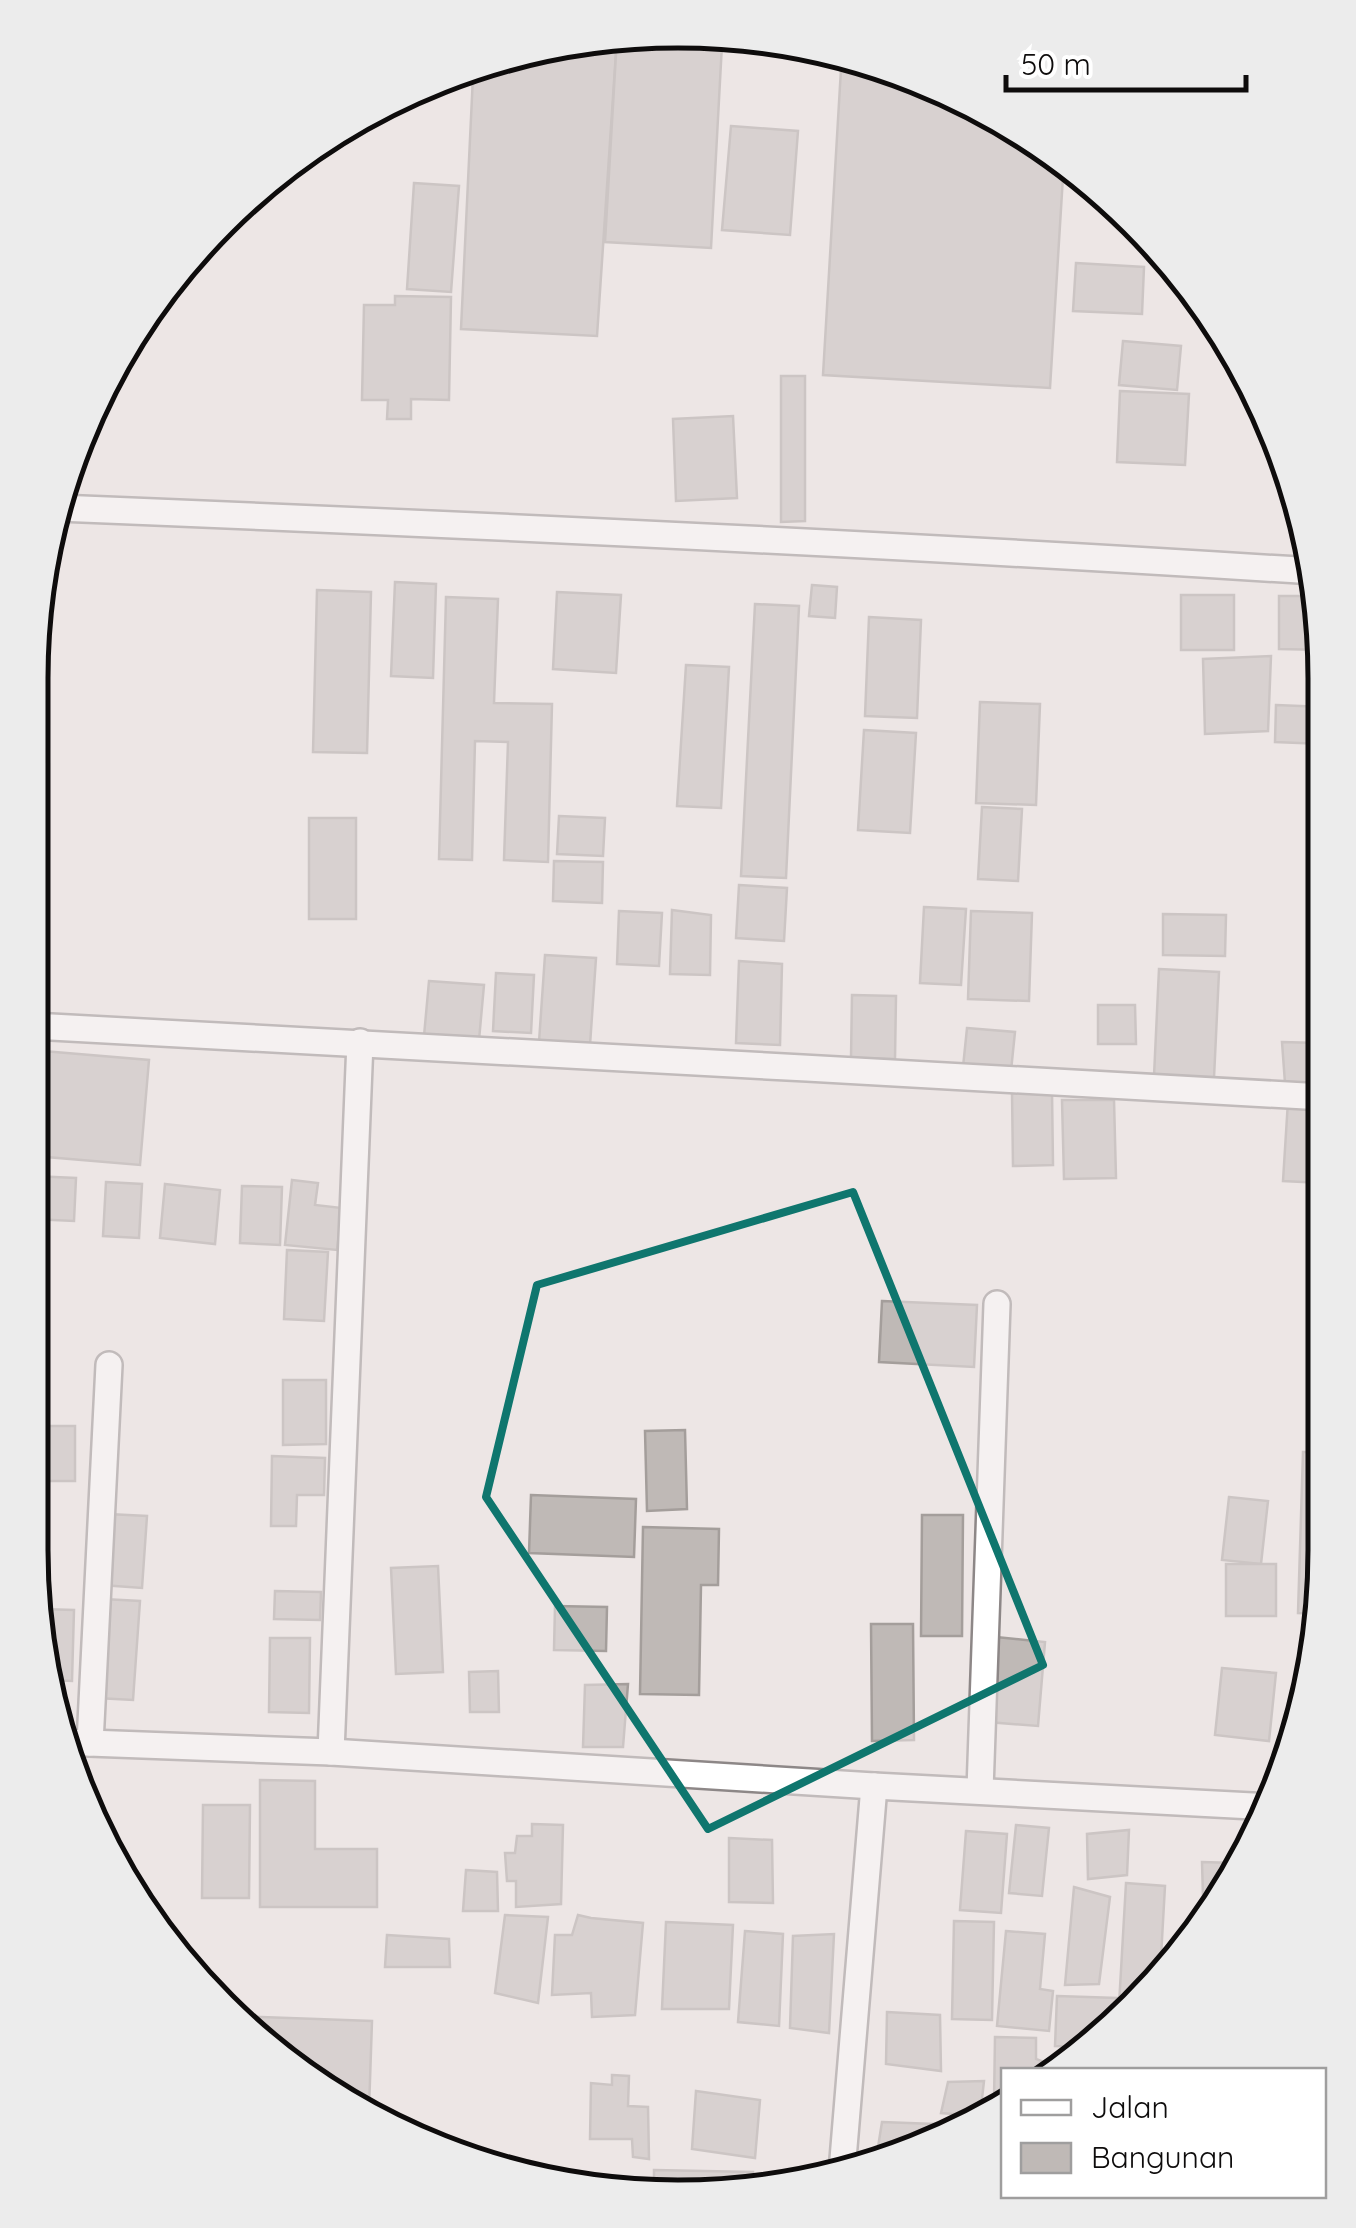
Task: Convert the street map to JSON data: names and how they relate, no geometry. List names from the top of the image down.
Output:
{
  "legend": ["Jalan", "Bangunan"],
  "scale_bar": "50 m"
}
